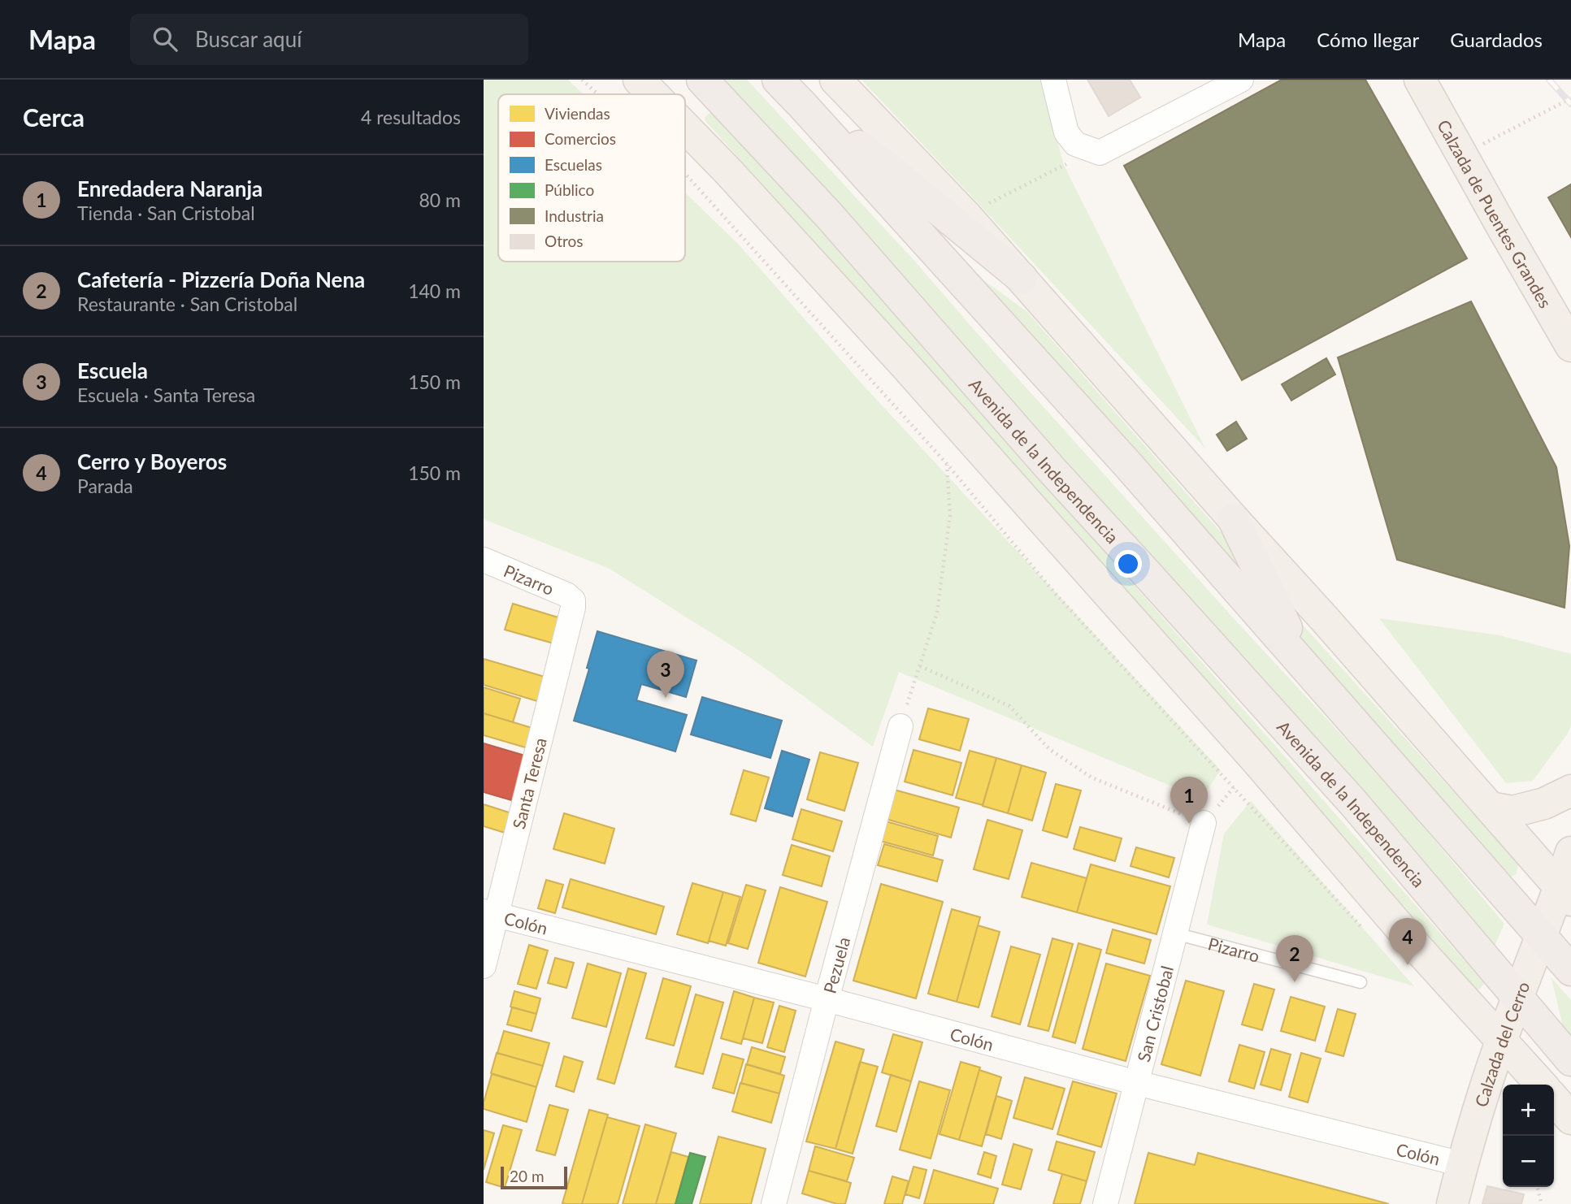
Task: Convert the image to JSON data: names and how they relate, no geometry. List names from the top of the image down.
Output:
{
  "streets": {
    "highway": ["Avenida de la Independencia"],
    "main road": ["Calzada de Puentes Grandes", "Calzada del Cerro"],
    "street": [
      "Pizarro",
      "Santa Teresa",
      "Colón",
      "Pezuela",
      "San Cristobal"
    ]
  },
  "crossings": [
    ["Avenida de la Independencia", "Calzada del Cerro"],
    ["Pizarro", "Santa Teresa"],
    ["Pizarro", "San Cristobal"],
    ["Santa Teresa", "Colón"],
    ["Colón", "Pezuela"],
    ["Colón", "San Cristobal"],
    ["Colón", "Calzada del Cerro"]
  ],
  "legend": [
    "Viviendas",
    "Comercios",
    "Escuelas",
    "Público",
    "Industria",
    "Otros"
  ],
  "scale_bar": "20 m",
  "page": {
    "header": "Mapa",
    "search": "Buscar aquí",
    "nav": ["Mapa", "Cómo llegar", "Guardados"],
    "heading": ["Cerca", "4 resultados"],
    "list": [
      {
        "mark": "1",
        "name": "Enredadera Naranja",
        "note": "Tienda · San Cristobal",
        "value": "80 m"
      },
      {
        "mark": "2",
        "name": "Cafetería - Pizzería Doña Nena",
        "note": "Restaurante · San Cristobal",
        "value": "140 m"
      },
      {
        "mark": "3",
        "name": "Escuela",
        "note": "Escuela · Santa Teresa",
        "value": "150 m"
      },
      {
        "mark": "4",
        "name": "Cerro y Boyeros",
        "note": "Parada",
        "value": "150 m"
      }
    ],
    "pins": [
      "3",
      "1",
      "4",
      "2"
    ],
    "map_buttons": ["+", "−"],
    "scale": "20 m"
  }
}
